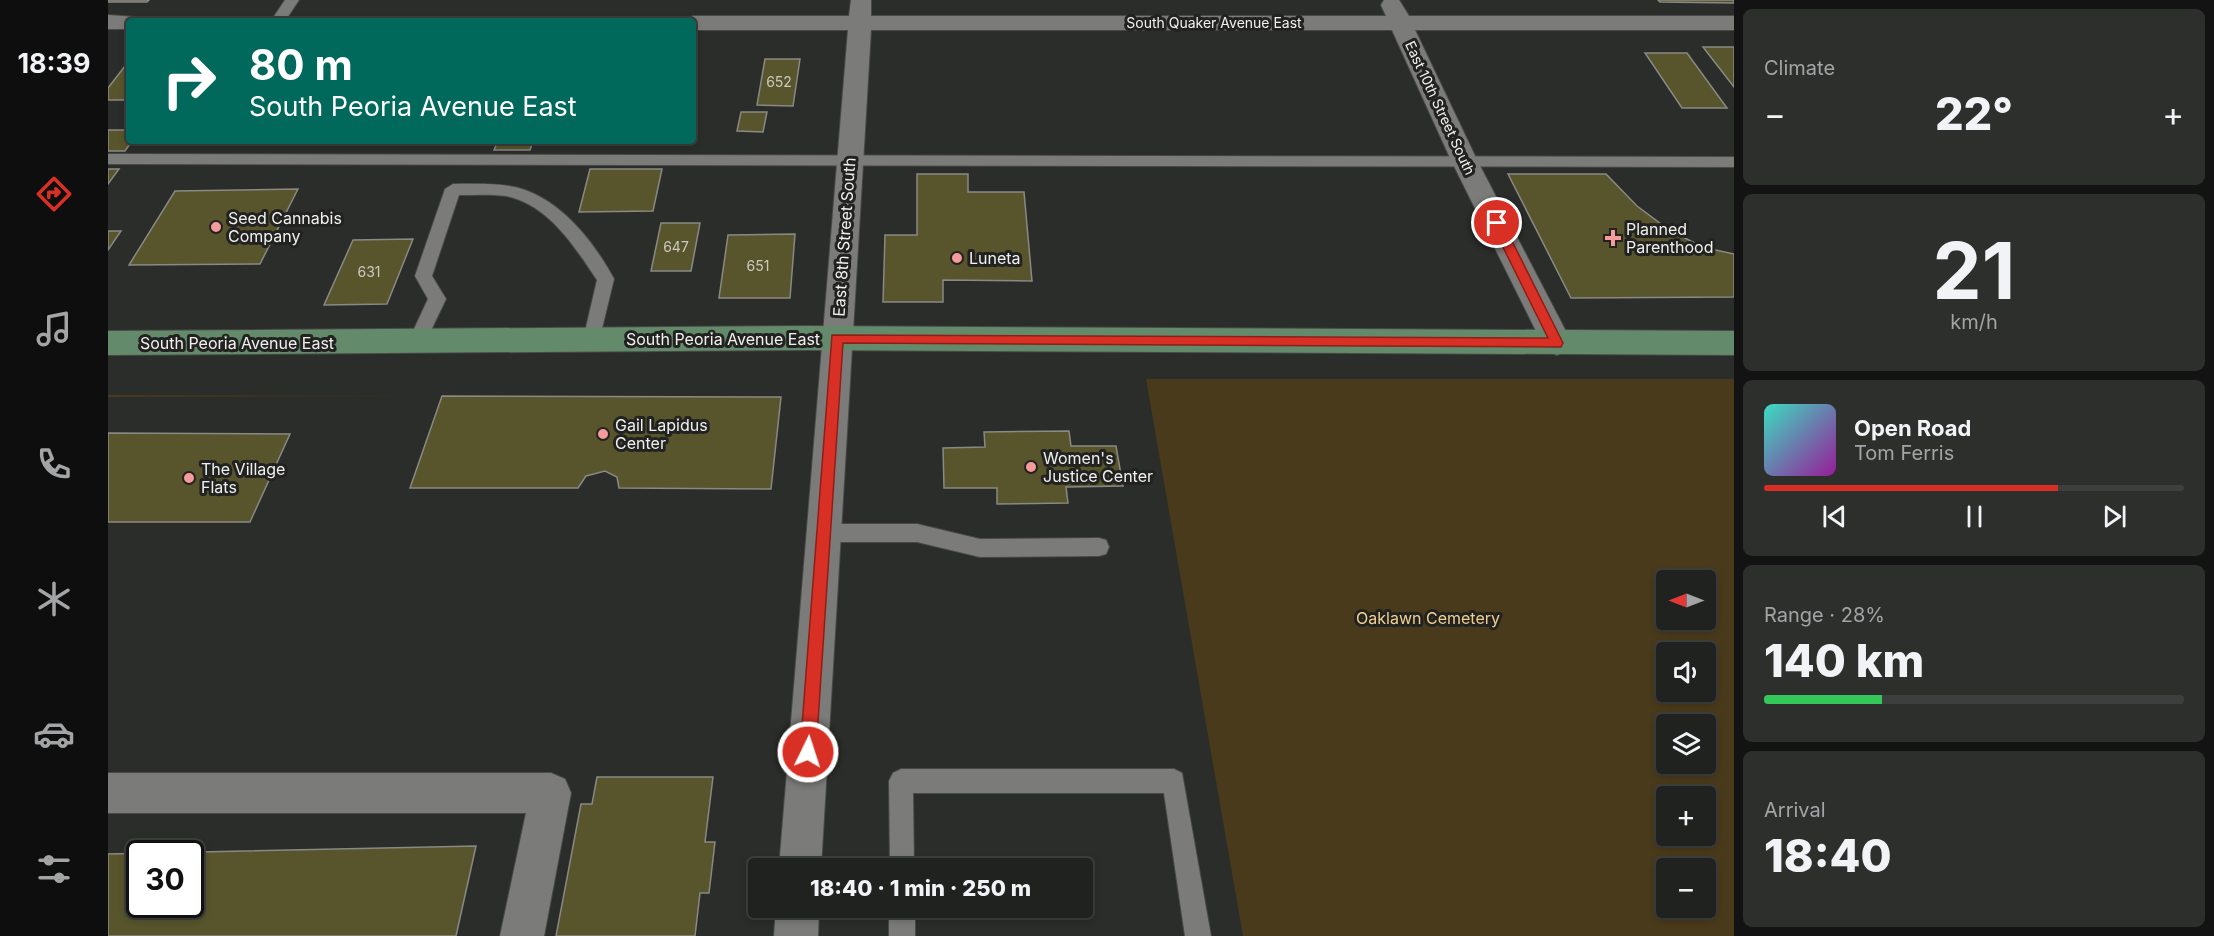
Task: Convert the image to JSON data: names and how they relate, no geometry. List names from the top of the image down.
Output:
{
  "streets": {
    "main road": ["South Peoria Avenue East"],
    "street": ["South Quaker Avenue East", "East 10th Street South", "East 8th Street South"]
  },
  "crossings": [
    ["South Quaker Avenue East", "East 10th Street South"],
    ["South Quaker Avenue East", "East 8th Street South"],
    ["East 10th Street South", "South Peoria Avenue East"],
    ["East 8th Street South", "South Peoria Avenue East"]
  ],
  "parks": ["Oaklawn Cemetery"],
  "places": {
    "other": [
      "Seed Cannabis Company",
      "Luneta",
      "Gail Lapidus Center",
      "Women's Justice Center",
      "The Village Flats"
    ],
    "health": ["Planned Parenthood"]
  },
  "house_numbers": [
    "652",
    "647",
    "651",
    "631"
  ],
  "north": "left",
  "page": {
    "tabs": "18:39",
    "tile": [
      "Climate",
      ["21", "km/h"],
      ["Range · 28%", "140 km"],
      ["Arrival", "18:40"]
    ],
    "turn": ["80 m", "South Peoria Avenue East"],
    "heat": ["−", "22°", "+"],
    "song": ["Open Road", "Tom Ferris"],
    "map_buttons": ["+", "−"],
    "limit": "30",
    "trip": "18:40 · 1 min · 250 m"
  }
}
